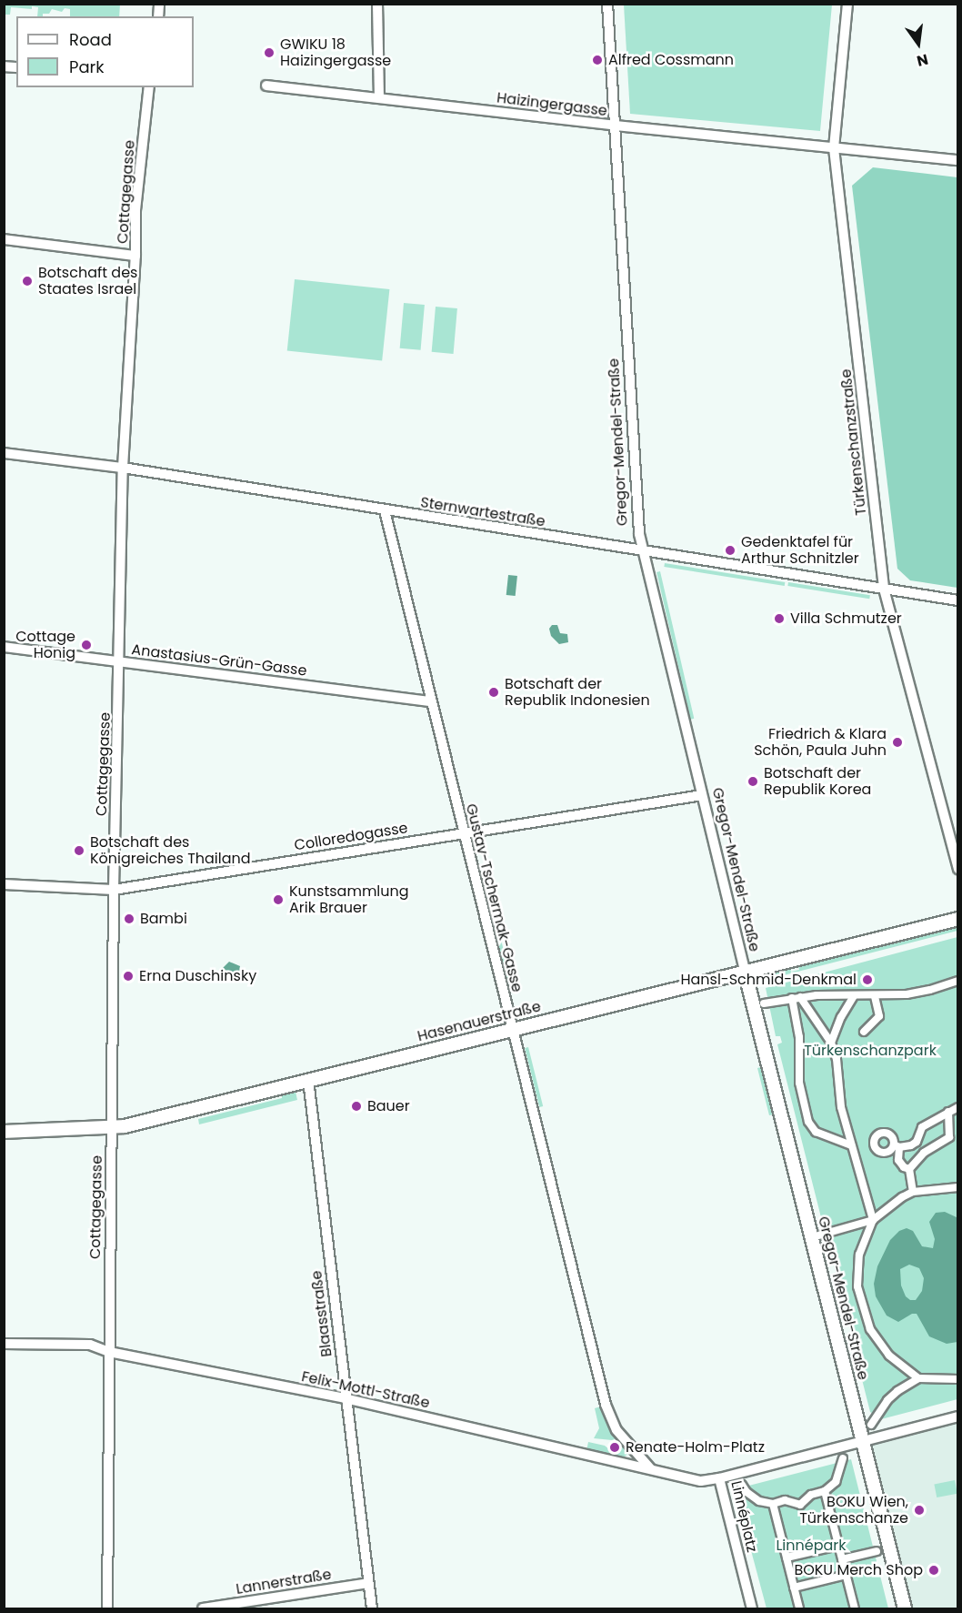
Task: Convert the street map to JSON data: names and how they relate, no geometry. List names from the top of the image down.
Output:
{
  "streets": {
    "street": [
      "Haizingergasse",
      "Cottagegasse",
      "Gregor-Mendel-Straße",
      "Türkenschanzstraße",
      "Sternwartestraße",
      "Anastasius-Grün-Gasse",
      "Colloredogasse",
      "Gustav-Tschermak-Gasse",
      "Hasenauerstraße",
      "Blaasstraße",
      "Felix-Mottl-Straße",
      "Linnéplatz",
      "Lannerstraße"
    ]
  },
  "crossings": [
    ["Haizingergasse", "Gregor-Mendel-Straße"],
    ["Haizingergasse", "Türkenschanzstraße"],
    ["Cottagegasse", "Sternwartestraße"],
    ["Cottagegasse", "Anastasius-Grün-Gasse"],
    ["Cottagegasse", "Colloredogasse"],
    ["Cottagegasse", "Hasenauerstraße"],
    ["Cottagegasse", "Felix-Mottl-Straße"],
    ["Gregor-Mendel-Straße", "Sternwartestraße"],
    ["Gregor-Mendel-Straße", "Colloredogasse"],
    ["Gregor-Mendel-Straße", "Hasenauerstraße"],
    ["Gregor-Mendel-Straße", "Linnéplatz"],
    ["Türkenschanzstraße", "Sternwartestraße"],
    ["Sternwartestraße", "Gustav-Tschermak-Gasse"],
    ["Anastasius-Grün-Gasse", "Gustav-Tschermak-Gasse"],
    ["Colloredogasse", "Gustav-Tschermak-Gasse"],
    ["Gustav-Tschermak-Gasse", "Hasenauerstraße"],
    ["Gustav-Tschermak-Gasse", "Felix-Mottl-Straße"],
    ["Hasenauerstraße", "Blaasstraße"],
    ["Blaasstraße", "Felix-Mottl-Straße"],
    ["Blaasstraße", "Lannerstraße"],
    ["Felix-Mottl-Straße", "Linnéplatz"]
  ],
  "parks": ["Türkenschanzpark", "Linnépark"],
  "places": [
    "GWIKU 18 Haizingergasse",
    "Alfred Cossmann",
    "Botschaft des Staates Israel",
    "Gedenktafel für Arthur Schnitzler",
    "Villa Schmutzer",
    "Cottage Honig",
    "Botschaft der Republik Indonesien",
    "Friedrich & Klara Schön, Paula Juhn",
    "Botschaft der Republik Korea",
    "Botschaft des Königreiches Thailand",
    "Kunstsammlung Arik Brauer",
    "Bambi",
    "Erna Duschinsky",
    "Hansl-Schmid-Denkmal",
    "Bauer",
    "Renate-Holm-Platz",
    "BOKU Wien, Türkenschanze",
    "BOKU Merch Shop"
  ],
  "legend": ["Road", "Park"],
  "north": "bottom"
}
